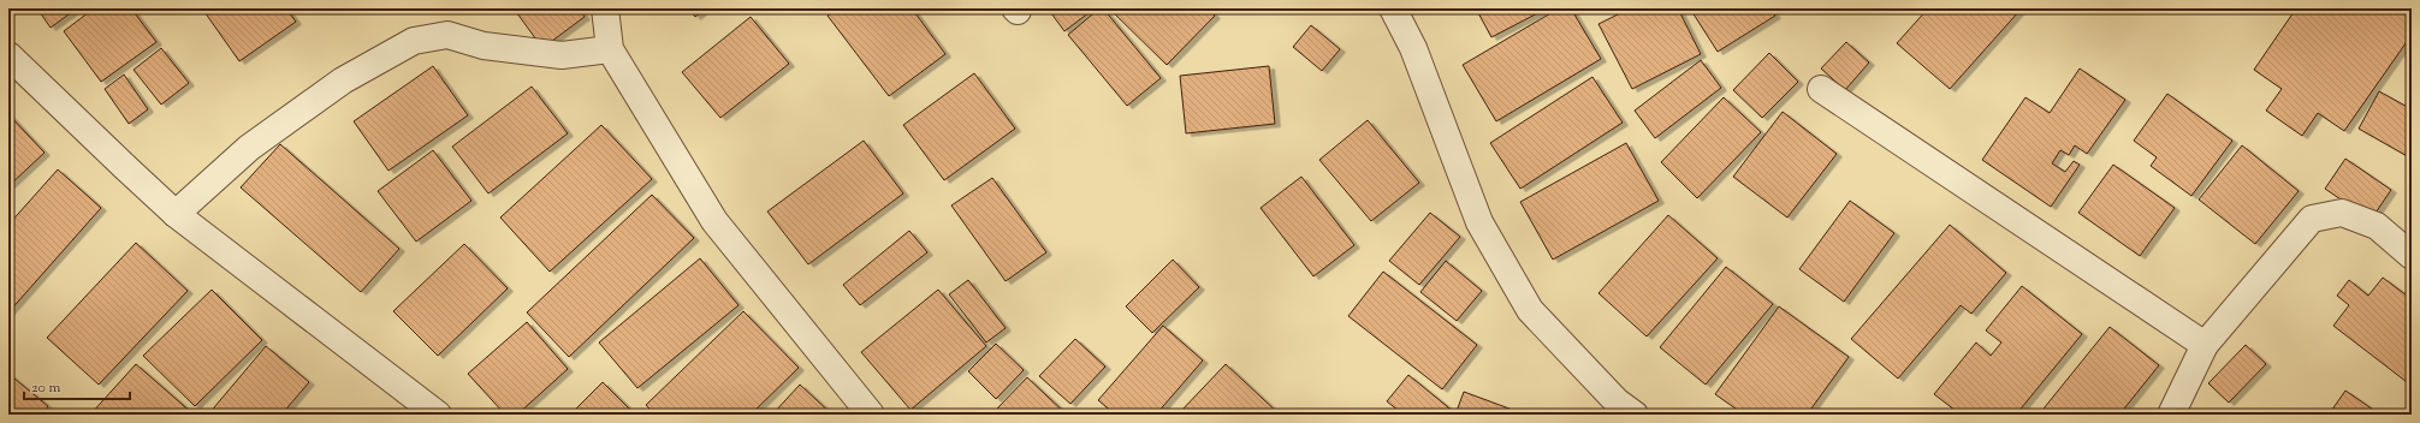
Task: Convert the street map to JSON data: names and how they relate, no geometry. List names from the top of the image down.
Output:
{
  "scale_bar": "20 m"
}
